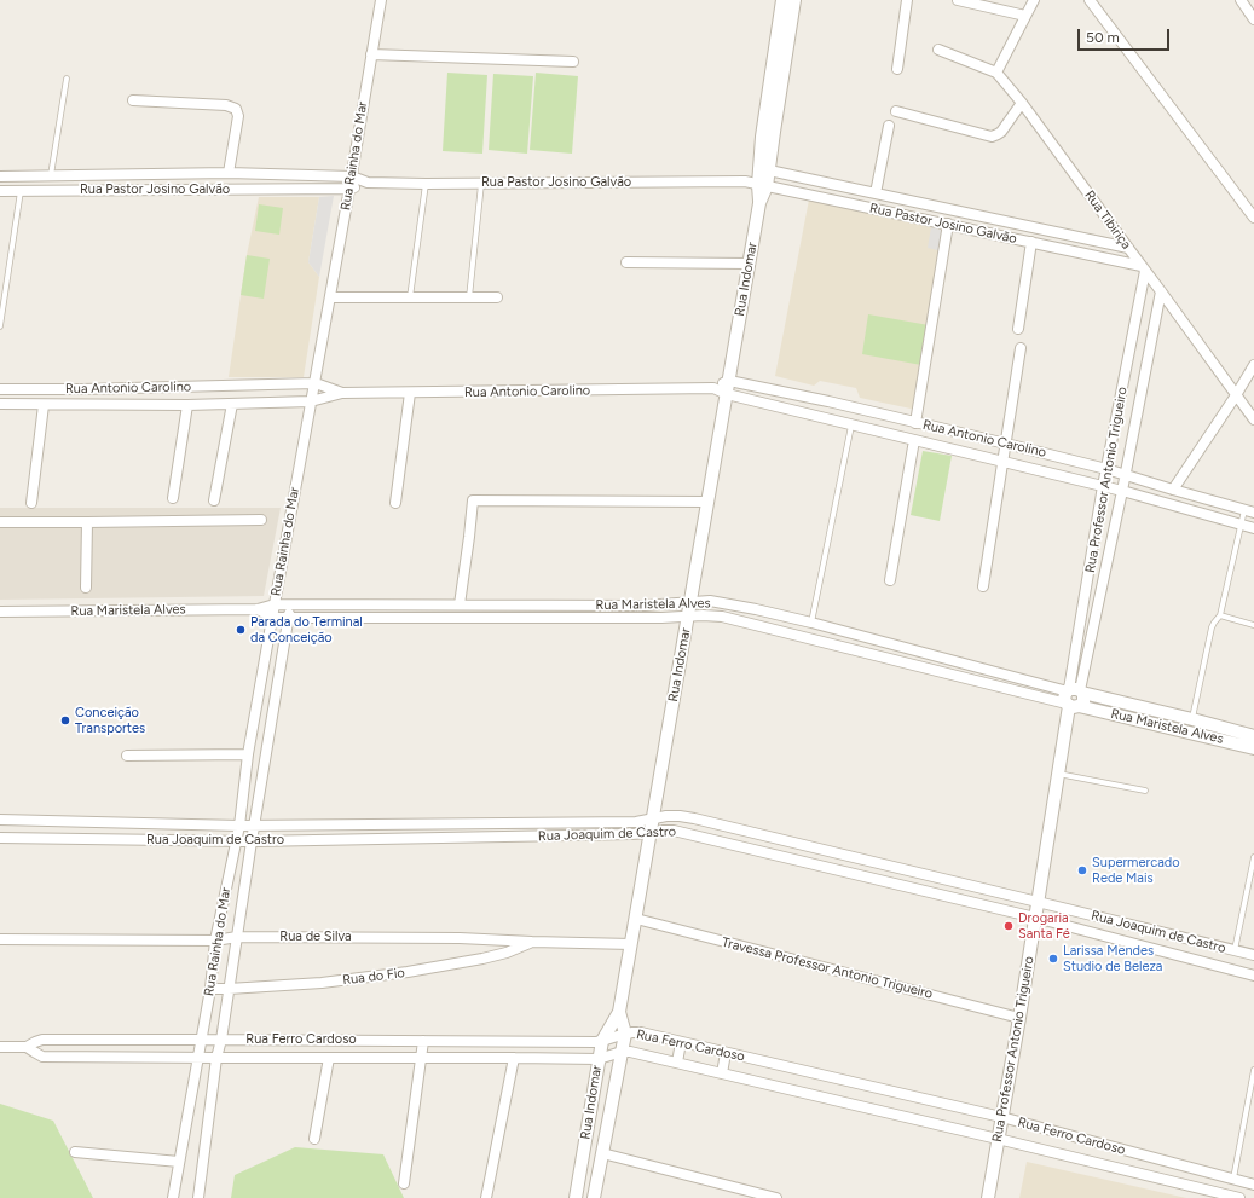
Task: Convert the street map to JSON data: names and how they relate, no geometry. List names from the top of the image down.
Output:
{
  "streets": {
    "street": [
      "Rua Rainha do Mar",
      "Rua Pastor Josino Galvão",
      "Rua Tibiriça",
      "Rua Indomar",
      "Rua Antonio Carolino",
      "Rua Professor Antonio Trigueiro",
      "Rua Maristela Alves",
      "Rua Joaquim de Castro",
      "Rua de Silva",
      "Travessa Professor Antonio Trigueiro",
      "Rua do Fio",
      "Rua Ferro Cardoso"
    ]
  },
  "crossings": [
    ["Rua Rainha do Mar", "Rua Pastor Josino Galvão"],
    ["Rua Rainha do Mar", "Rua Antonio Carolino"],
    ["Rua Rainha do Mar", "Rua Maristela Alves"],
    ["Rua Rainha do Mar", "Rua Joaquim de Castro"],
    ["Rua Rainha do Mar", "Rua de Silva"],
    ["Rua Rainha do Mar", "Rua do Fio"],
    ["Rua Rainha do Mar", "Rua Ferro Cardoso"],
    ["Rua Pastor Josino Galvão", "Rua Tibiriça"],
    ["Rua Pastor Josino Galvão", "Rua Indomar"],
    ["Rua Pastor Josino Galvão", "Rua Professor Antonio Trigueiro"],
    ["Rua Tibiriça", "Rua Professor Antonio Trigueiro"],
    ["Rua Indomar", "Rua Antonio Carolino"],
    ["Rua Indomar", "Rua Maristela Alves"],
    ["Rua Indomar", "Rua Joaquim de Castro"],
    ["Rua Indomar", "Rua de Silva"],
    ["Rua Indomar", "Travessa Professor Antonio Trigueiro"],
    ["Rua Indomar", "Rua Ferro Cardoso"],
    ["Rua Antonio Carolino", "Rua Professor Antonio Trigueiro"],
    ["Rua Professor Antonio Trigueiro", "Rua Maristela Alves"],
    ["Rua Professor Antonio Trigueiro", "Rua Joaquim de Castro"],
    ["Rua Professor Antonio Trigueiro", "Travessa Professor Antonio Trigueiro"],
    ["Rua Professor Antonio Trigueiro", "Rua Ferro Cardoso"],
    ["Rua de Silva", "Rua do Fio"]
  ],
  "places": [
    "Parada do Terminal da Conceição",
    "Conceição Transportes",
    "Supermercado Rede Mais",
    "Drogaria Santa Fé",
    "Larissa Mendes Studio de Beleza"
  ],
  "scale_bar": "50 m"
}
